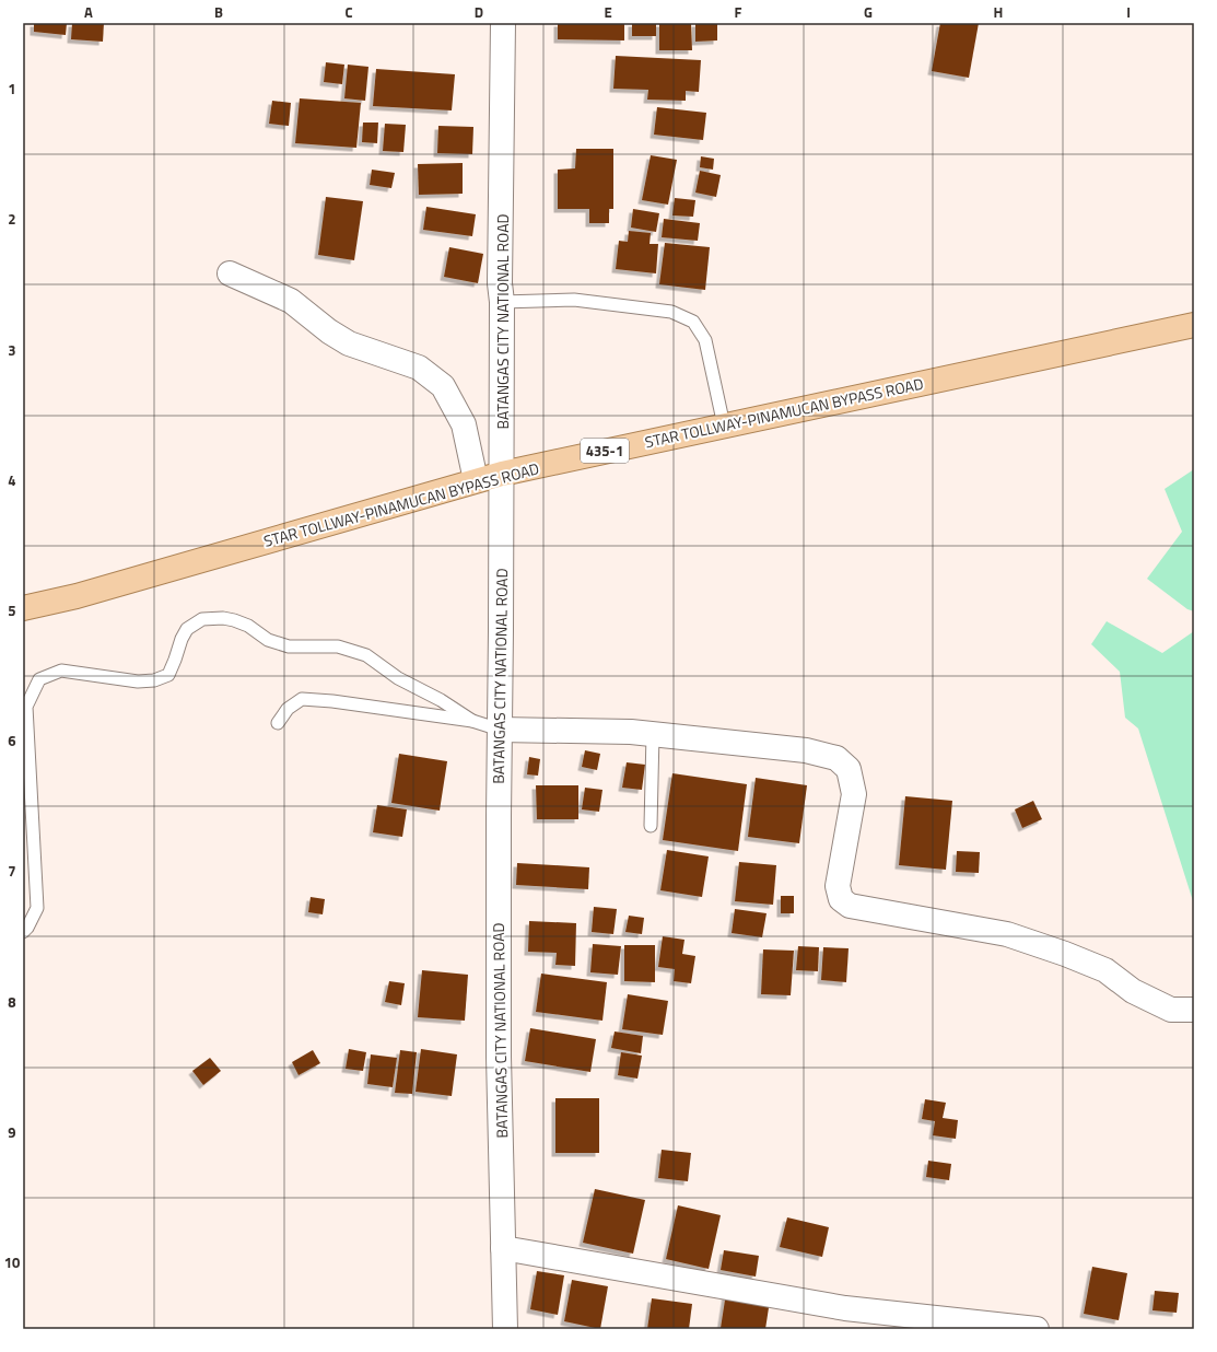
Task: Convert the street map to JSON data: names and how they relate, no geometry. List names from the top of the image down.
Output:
{
  "streets": {
    "main road": ["STAR TOLLWAY-PINAMUCAN BYPASS ROAD", "435-1"],
    "street": ["BATANGAS CITY NATIONAL ROAD"]
  },
  "crossings": [
    ["BATANGAS CITY NATIONAL ROAD", "STAR TOLLWAY-PINAMUCAN BYPASS ROAD"]
  ],
  "grid": {
    "columns": [
      "A",
      "B",
      "C",
      "D",
      "E",
      "F",
      "G",
      "H",
      "I"
    ],
    "rows": [
      "1",
      "2",
      "3",
      "4",
      "5",
      "6",
      "7",
      "8",
      "9",
      "10"
    ]
  }
}
